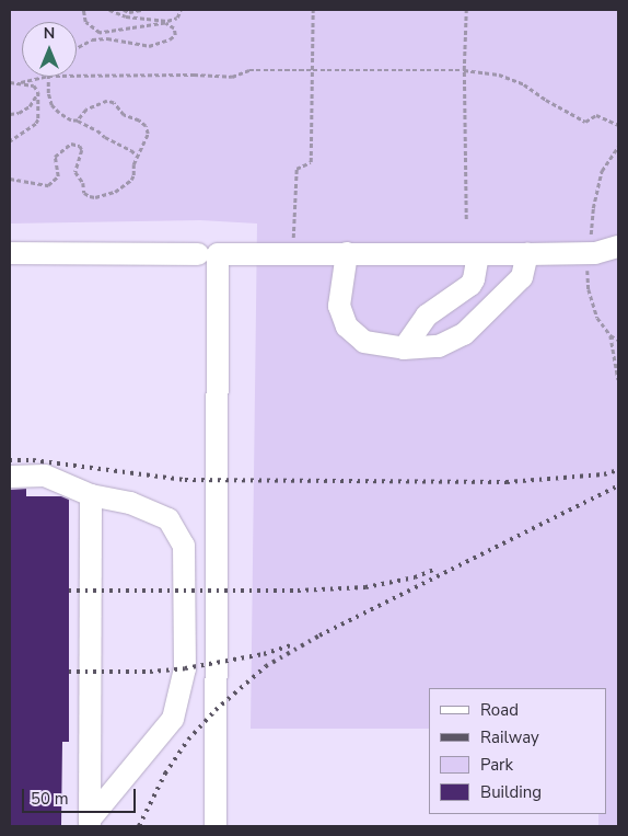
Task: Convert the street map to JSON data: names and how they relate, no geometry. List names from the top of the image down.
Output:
{
  "legend": [
    "Road",
    "Railway",
    "Park",
    "Building"
  ],
  "scale_bar": "50 m",
  "north": "top"
}
